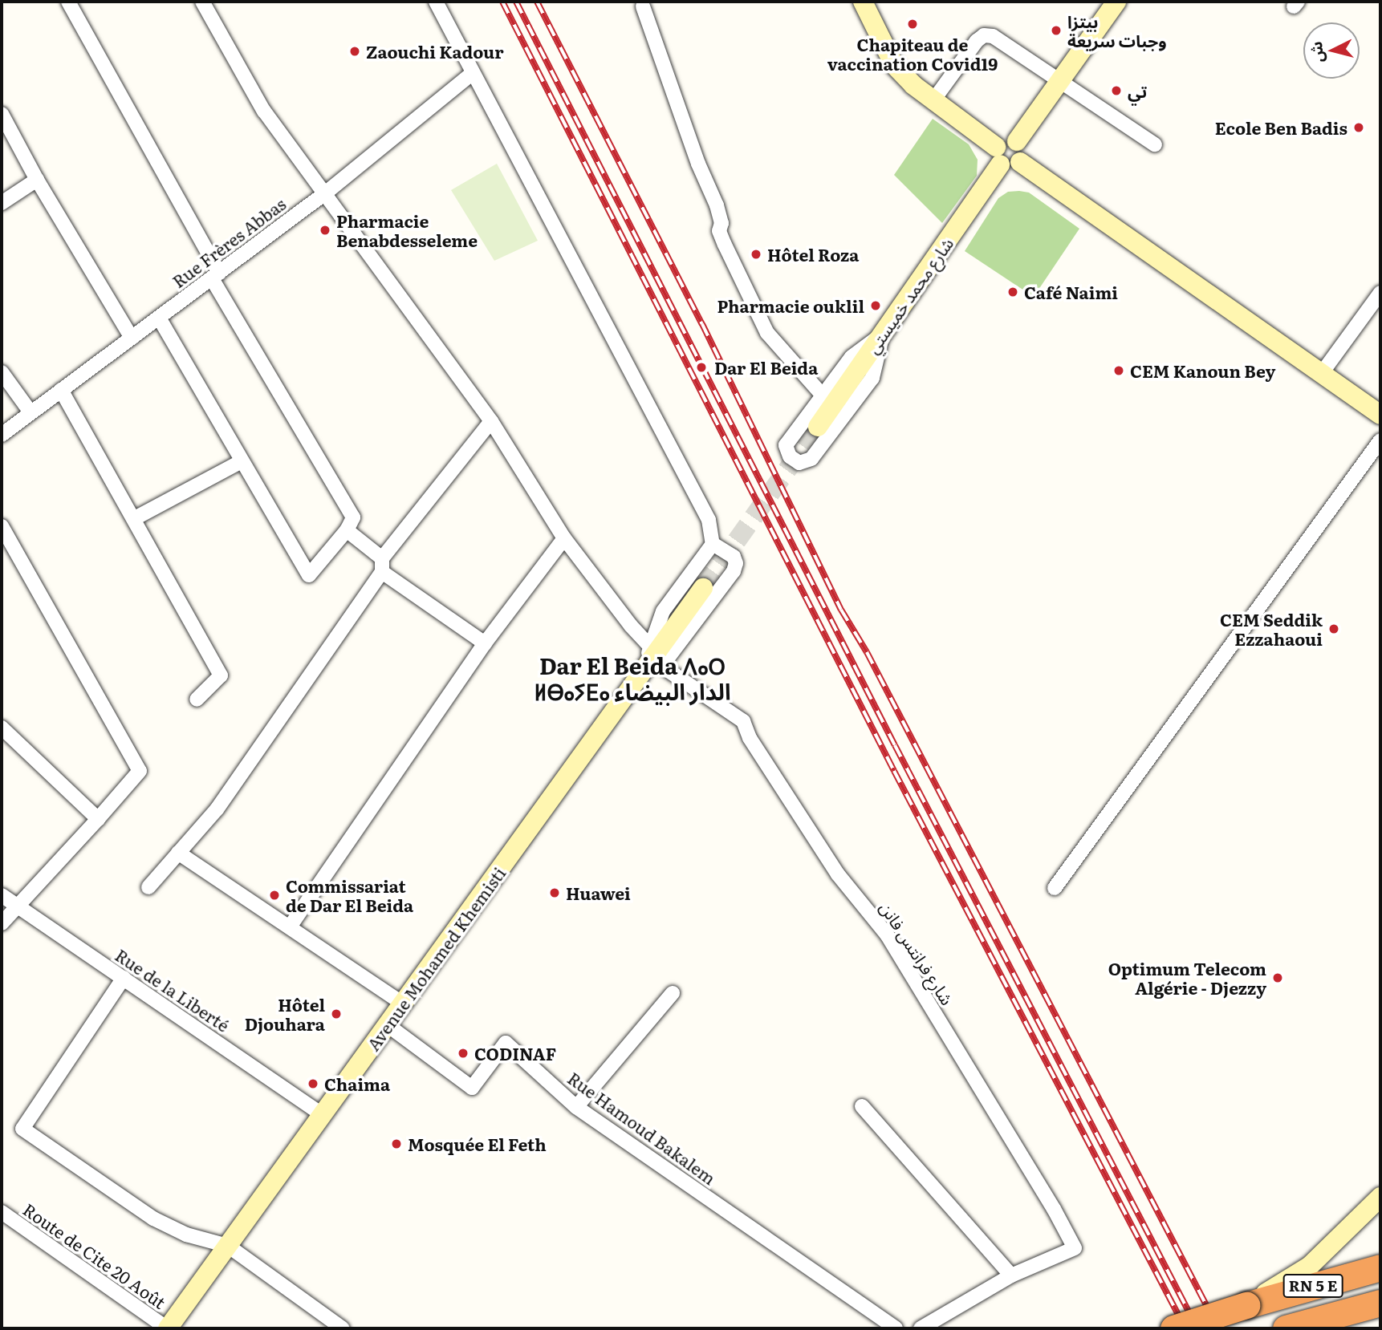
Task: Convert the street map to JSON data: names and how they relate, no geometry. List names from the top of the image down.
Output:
{
  "streets": {
    "highway": ["RN 5 E"],
    "main road": ["شارع محمد خميستي", "Avenue Mohamed Khemisti"],
    "street": [
      "Rue Frères Abbas",
      "شارع فرانتس فانن",
      "Rue de la Liberté",
      "Rue Hamoud Bakalem",
      "Route de Cite 20 Août"
    ]
  },
  "crossings": [
    ["Rue Frères Abbas", "شارع فرانتس فانن"],
    ["شارع فرانتس فانن", "Avenue Mohamed Khemisti"],
    ["Avenue Mohamed Khemisti", "Rue de la Liberté"],
    ["Avenue Mohamed Khemisti", "Rue Hamoud Bakalem"],
    ["Avenue Mohamed Khemisti", "Route de Cite 20 Août"]
  ],
  "districts": ["Dar El Beida ⴷⴰⵔ ⵍⴱⴰⵢⴹⴰ الدار البيضاء"],
  "places": [
    "Chapiteau de vaccination Covid19",
    "بيتزا وجبات سريعة",
    "Zaouchi Kadour",
    "تي",
    "Ecole Ben Badis",
    "Pharmacie Benabdesseleme",
    "Hôtel Roza",
    "Café Naimi",
    "Pharmacie ouklil",
    "Dar El Beida",
    "CEM Kanoun Bey",
    "CEM Seddik Ezzahaoui",
    "Huawei",
    "Commissariat de Dar El Beida",
    "Optimum Telecom Algérie - Djezzy",
    "Hôtel Djouhara",
    "CODINAF",
    "Chaima",
    "Mosquée El Feth"
  ],
  "north": "left"
}
